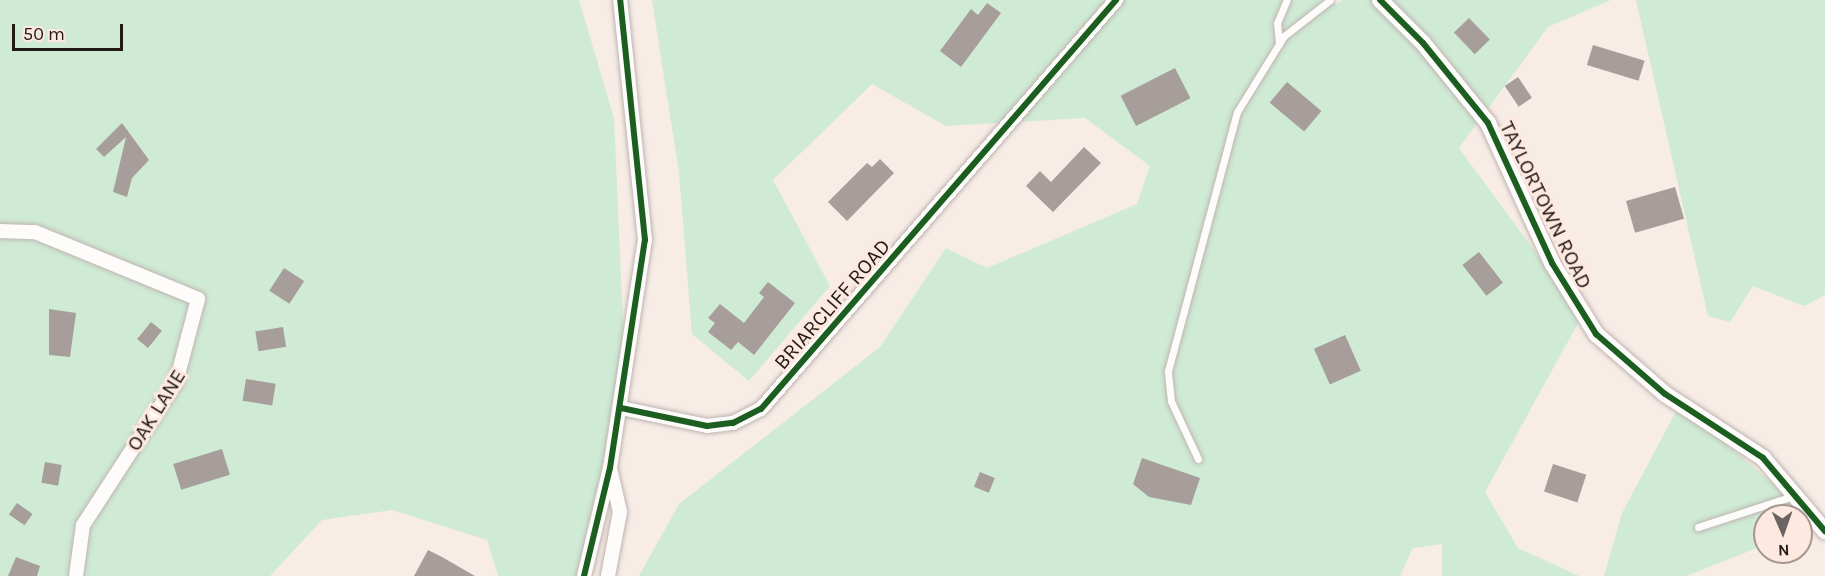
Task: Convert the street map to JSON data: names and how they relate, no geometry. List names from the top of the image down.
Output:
{
  "streets": {
    "street": ["TAYLORTOWN ROAD", "BRIARCLIFF ROAD", "OAK LANE"]
  },
  "scale_bar": "50 m",
  "north": "bottom"
}
